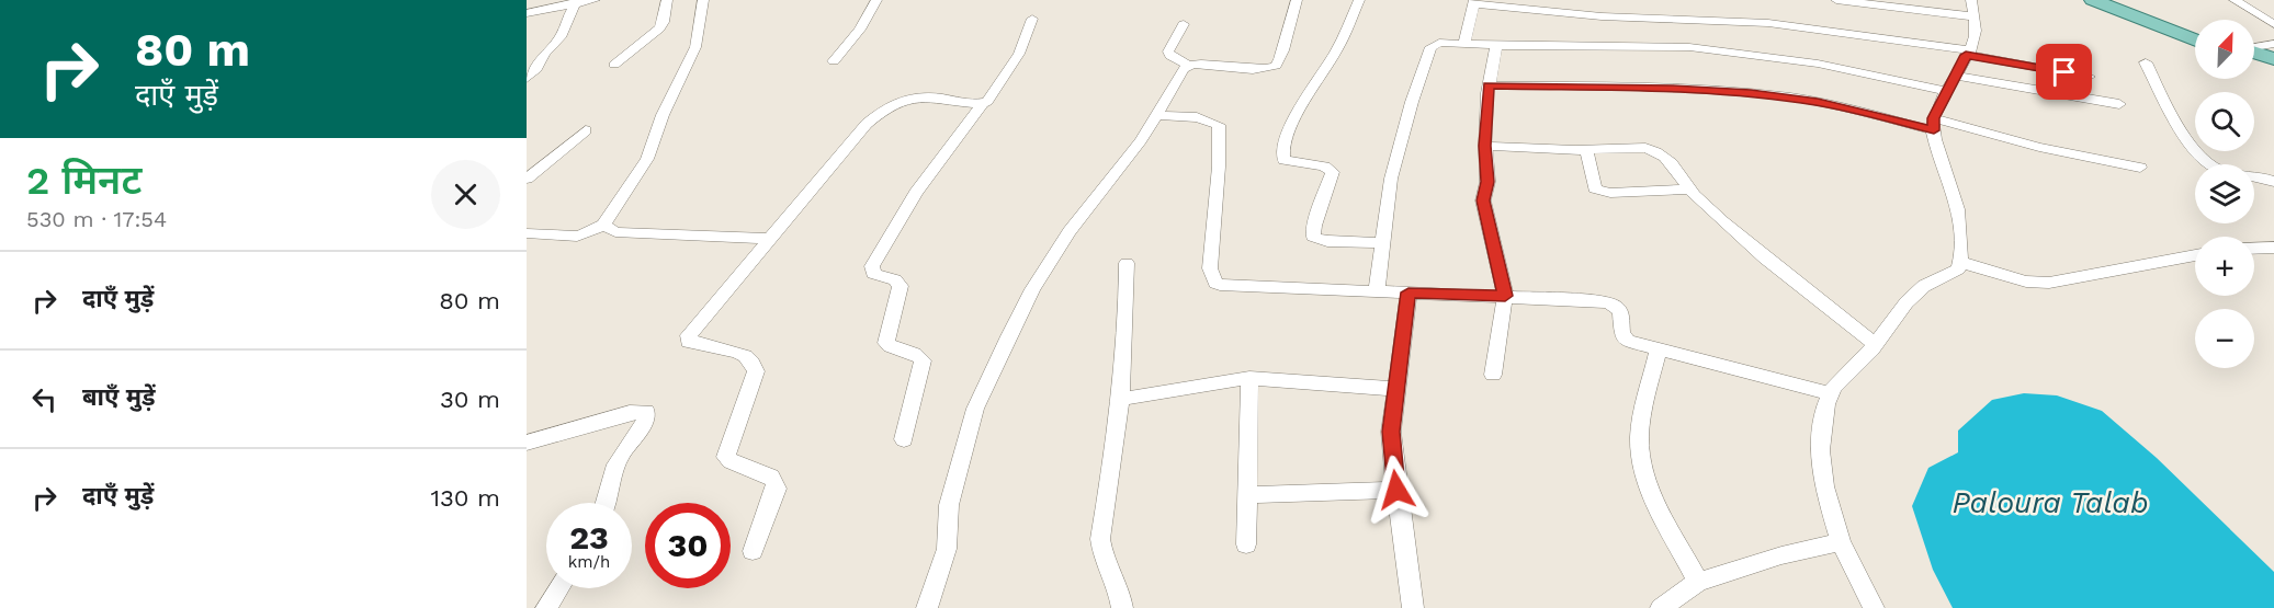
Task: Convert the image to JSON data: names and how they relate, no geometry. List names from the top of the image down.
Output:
{
  "water": ["Paloura Talab"],
  "north": "top right",
  "page": {
    "turn": ["80 m", "दाएँ मुड़ें"],
    "map_buttons": ["+", "−"],
    "heading": ["2 मिनट", "530 m · 17:54"],
    "list": [
      {
        "name": "दाएँ मुड़ें",
        "value": "80 m"
      },
      {
        "name": "बाएँ मुड़ें",
        "value": "30 m"
      },
      {
        "name": "दाएँ मुड़ें",
        "value": "130 m"
      }
    ],
    "speed": "23 km/h",
    "limit": "30"
  }
}
